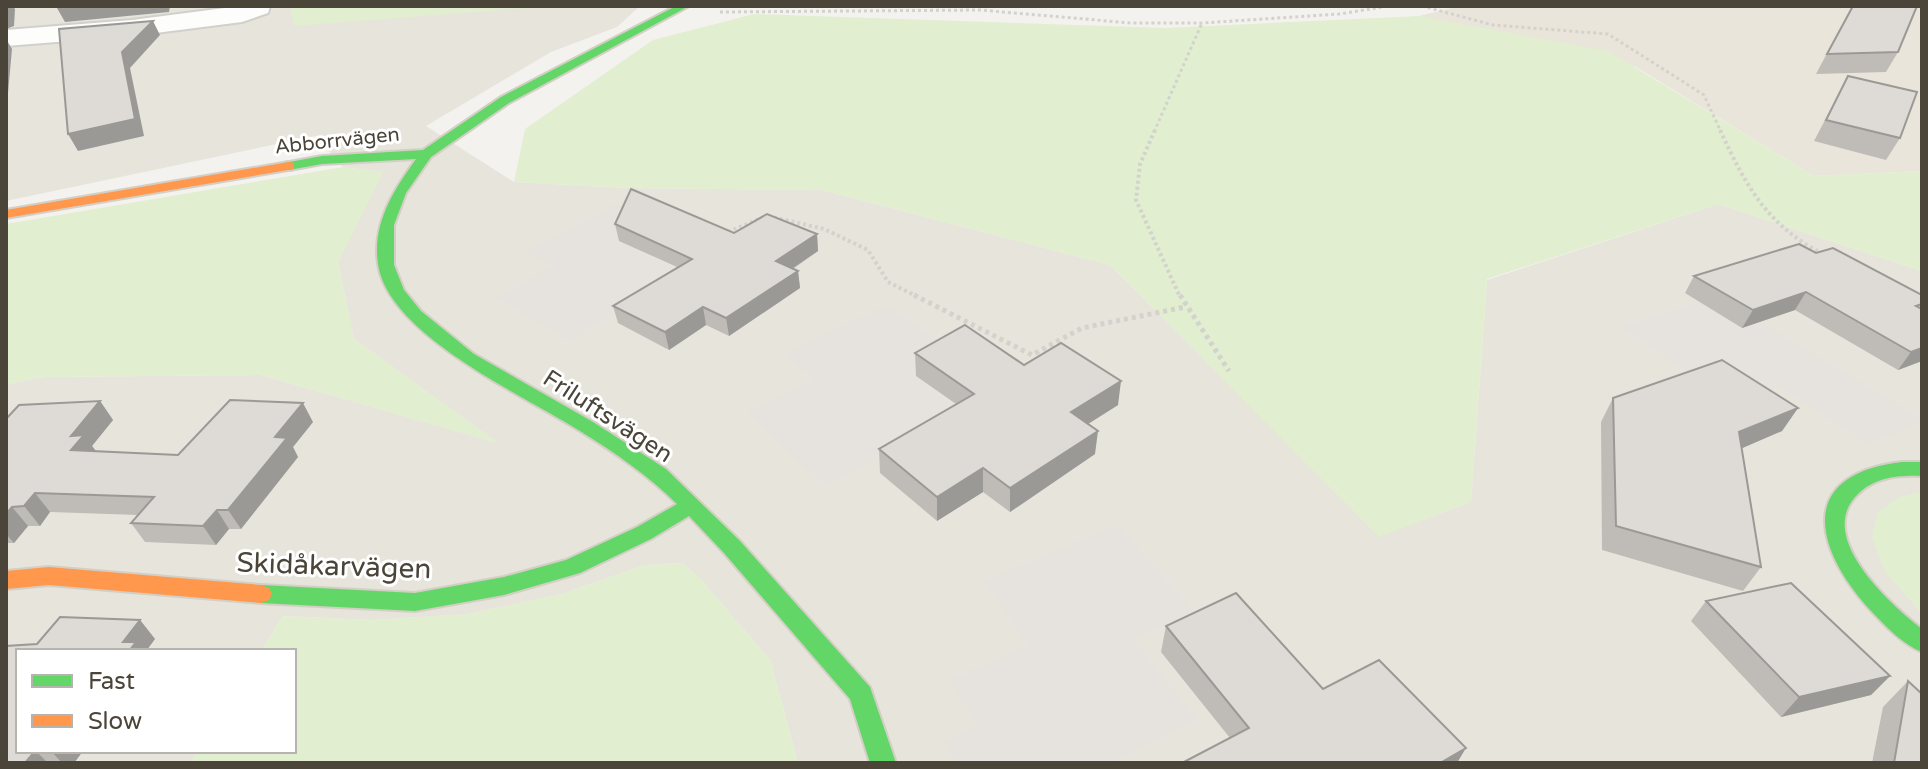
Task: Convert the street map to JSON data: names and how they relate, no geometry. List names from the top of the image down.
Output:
{
  "streets": {
    "street": ["Abborrvägen", "Friluftsvägen", "Skidåkarvägen"]
  },
  "crossings": [
    ["Abborrvägen", "Friluftsvägen"],
    ["Friluftsvägen", "Skidåkarvägen"]
  ],
  "legend": ["Fast", "Slow"]
}
